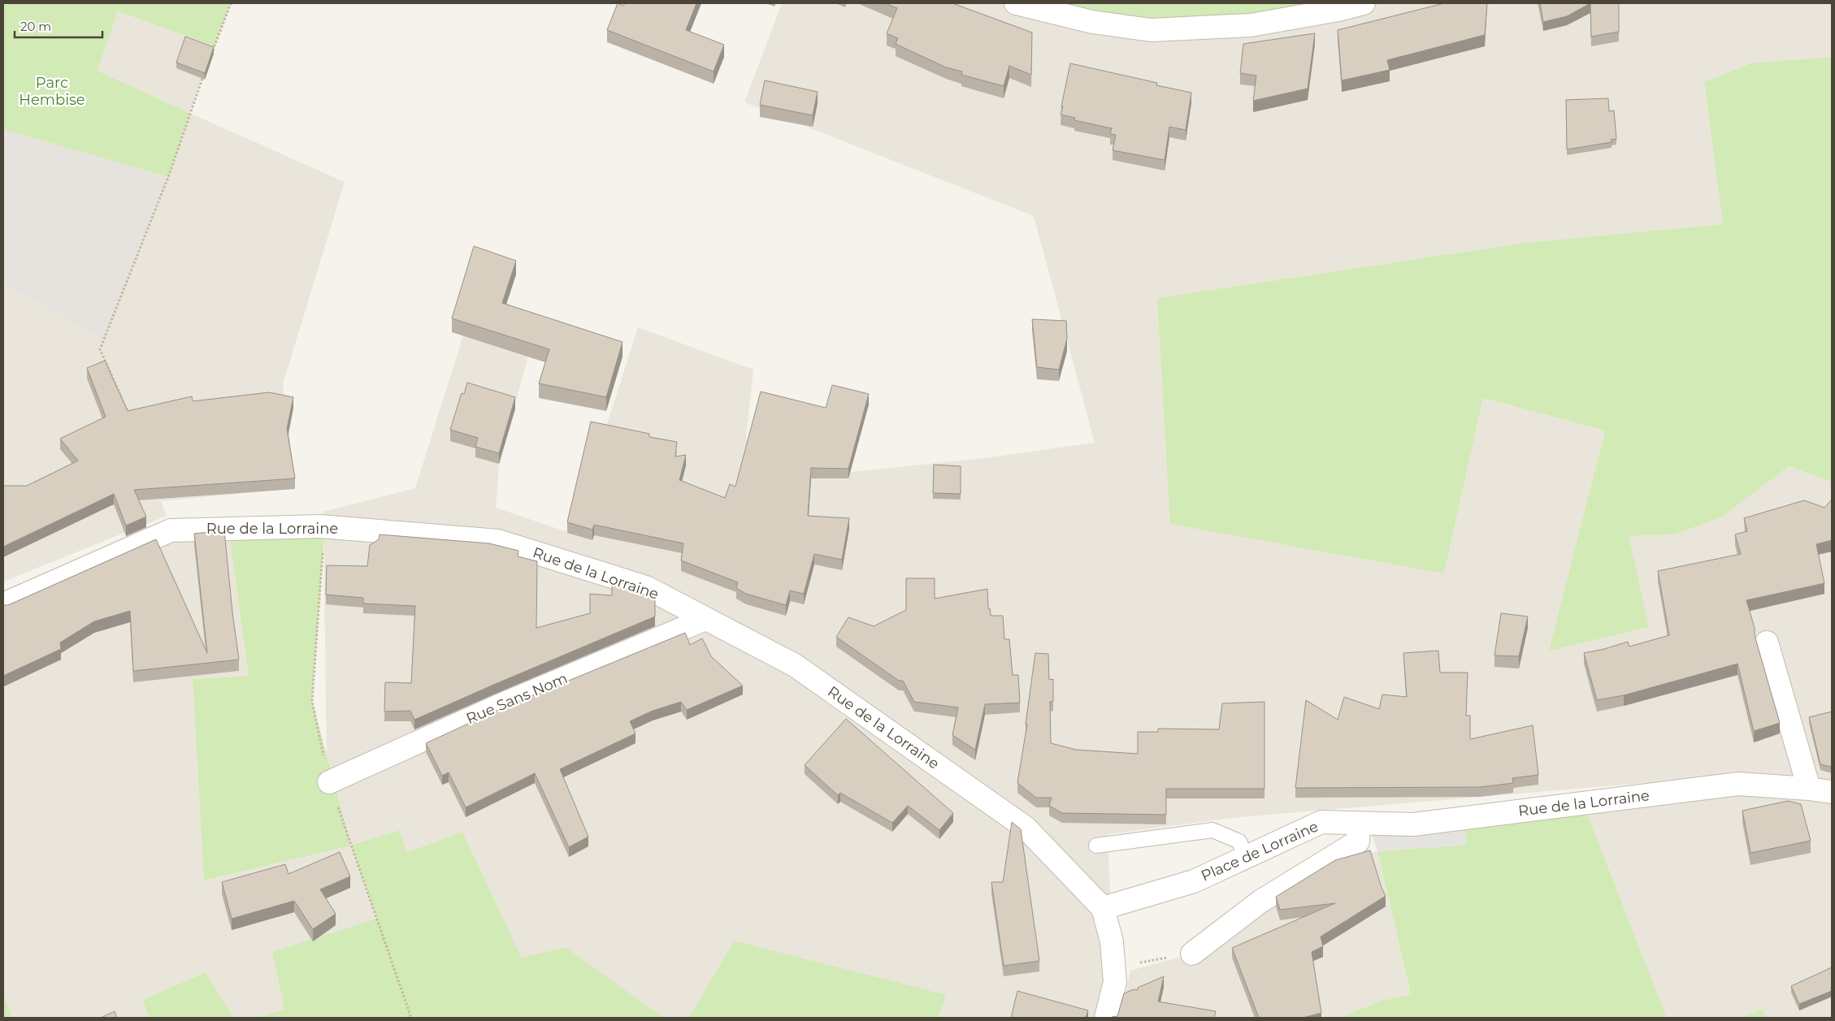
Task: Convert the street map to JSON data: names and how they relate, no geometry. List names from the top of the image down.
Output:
{
  "streets": {
    "street": ["Rue de la Lorraine", "Rue Sans Nom", "Place de Lorraine"]
  },
  "crossings": [
    ["Rue de la Lorraine", "Rue Sans Nom"],
    ["Rue de la Lorraine", "Place de Lorraine"]
  ],
  "parks": ["Parc Hembise"],
  "scale_bar": "20 m"
}
